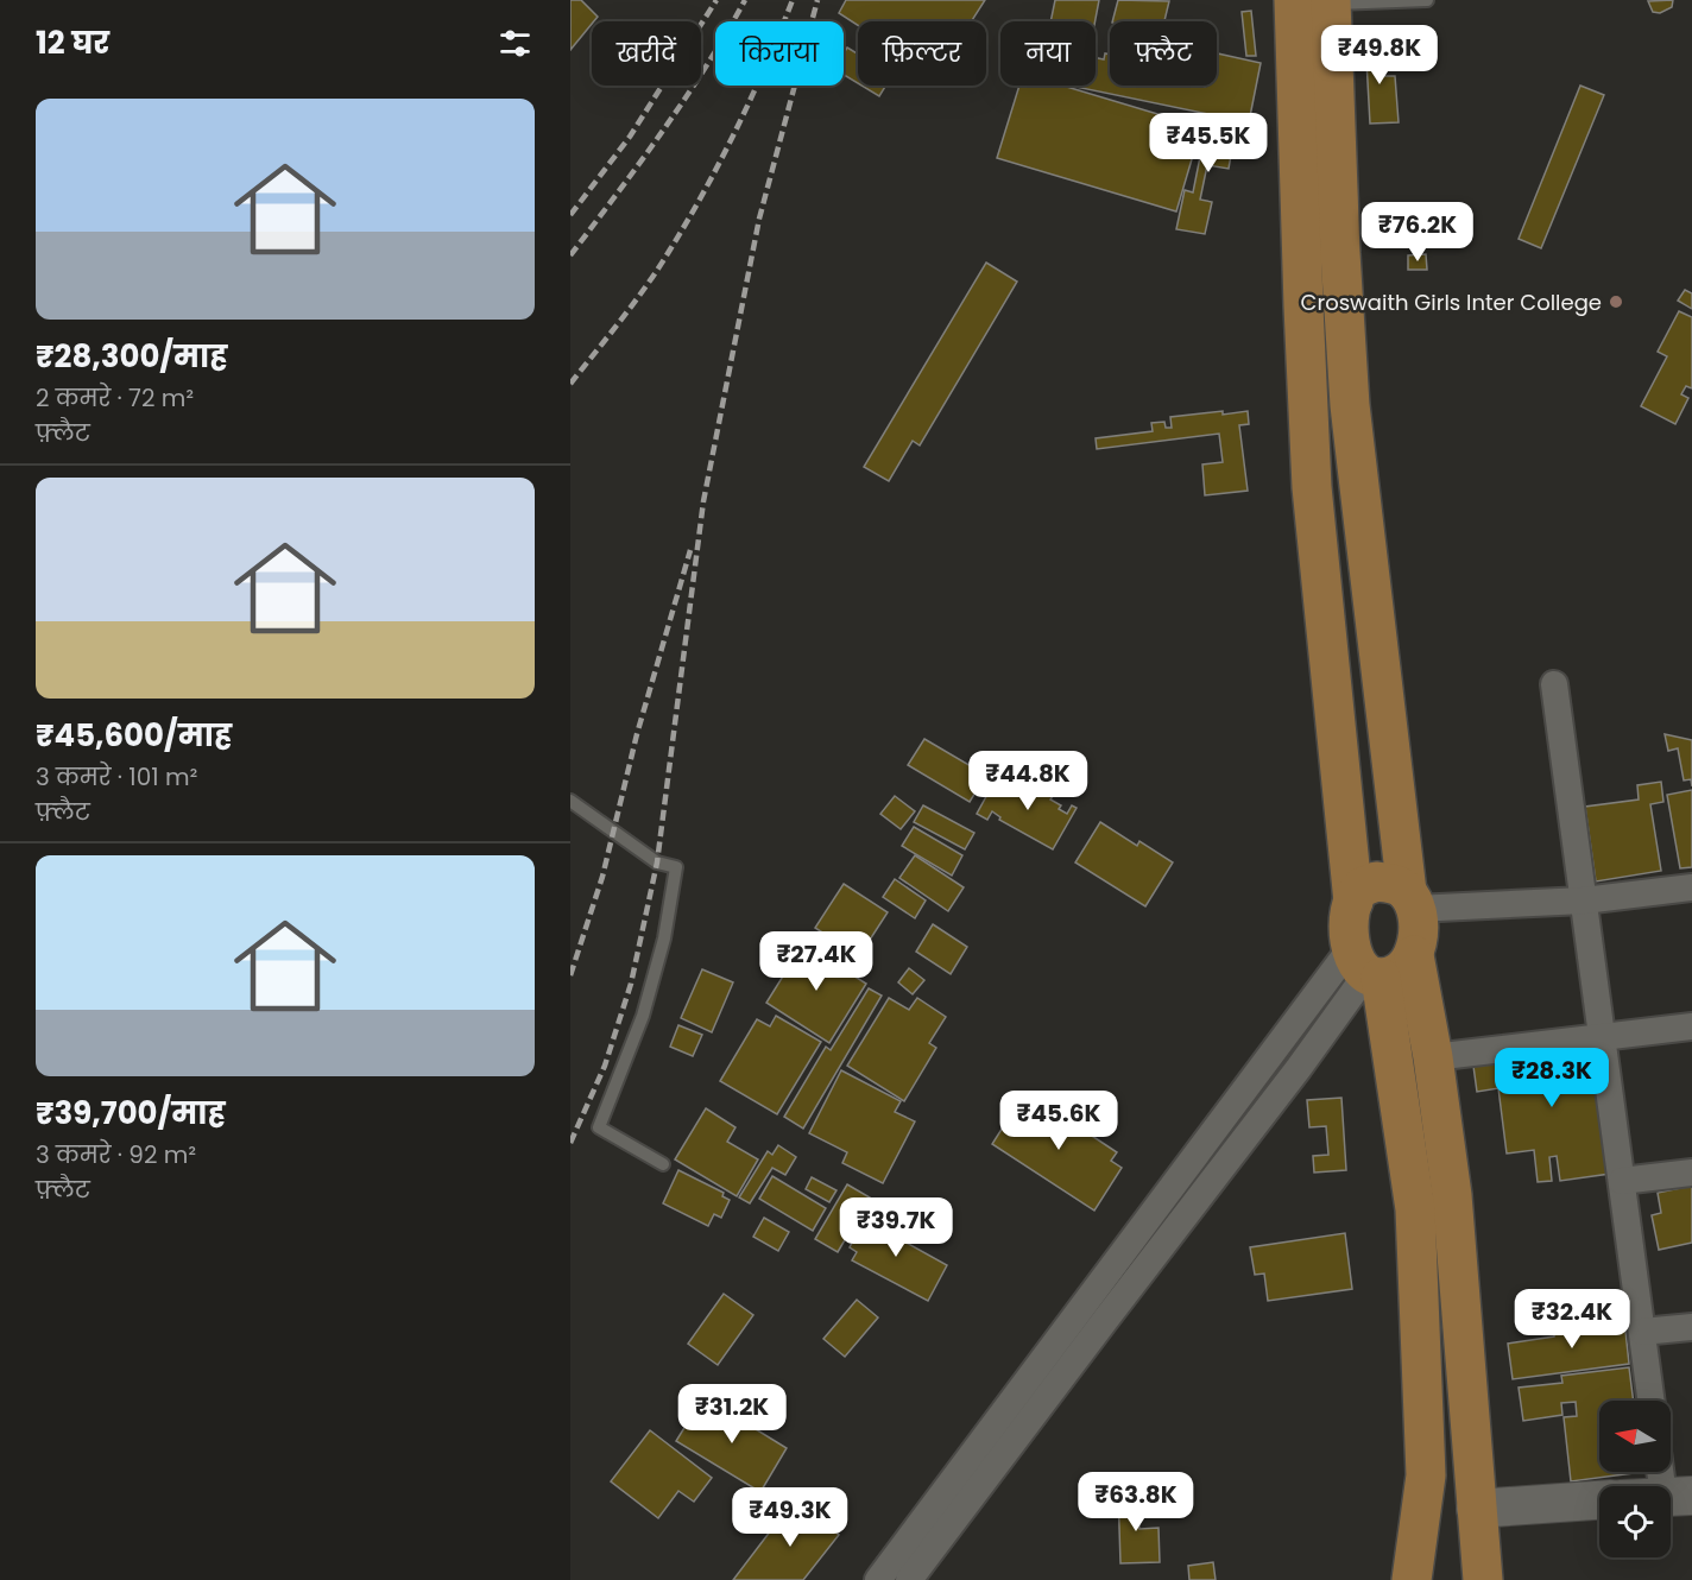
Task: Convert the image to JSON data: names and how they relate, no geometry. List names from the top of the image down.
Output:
{
  "places": ["Croswaith Girls Inter College"],
  "north": "left",
  "page": {
    "heading": "12 घर",
    "chip": [
      "खरीदें",
      "किराया",
      "फ़िल्टर",
      "नया",
      "फ़्लैट"
    ],
    "price": [
      "₹49.8K",
      "₹45.5K",
      "₹76.2K",
      "₹44.8K",
      "₹27.4K",
      "₹28.3K",
      "₹45.6K",
      "₹39.7K",
      "₹32.4K",
      "₹31.2K",
      "₹63.8K",
      "₹49.3K"
    ],
    "list": [
      {
        "name": "₹28,300/माह",
        "note": "2 कमरे · 72 m² · फ़्लैट"
      },
      {
        "name": "₹45,600/माह",
        "note": "3 कमरे · 101 m² · फ़्लैट"
      },
      {
        "name": "₹39,700/माह",
        "note": "3 कमरे · 92 m² · फ़्लैट"
      }
    ]
  }
}
